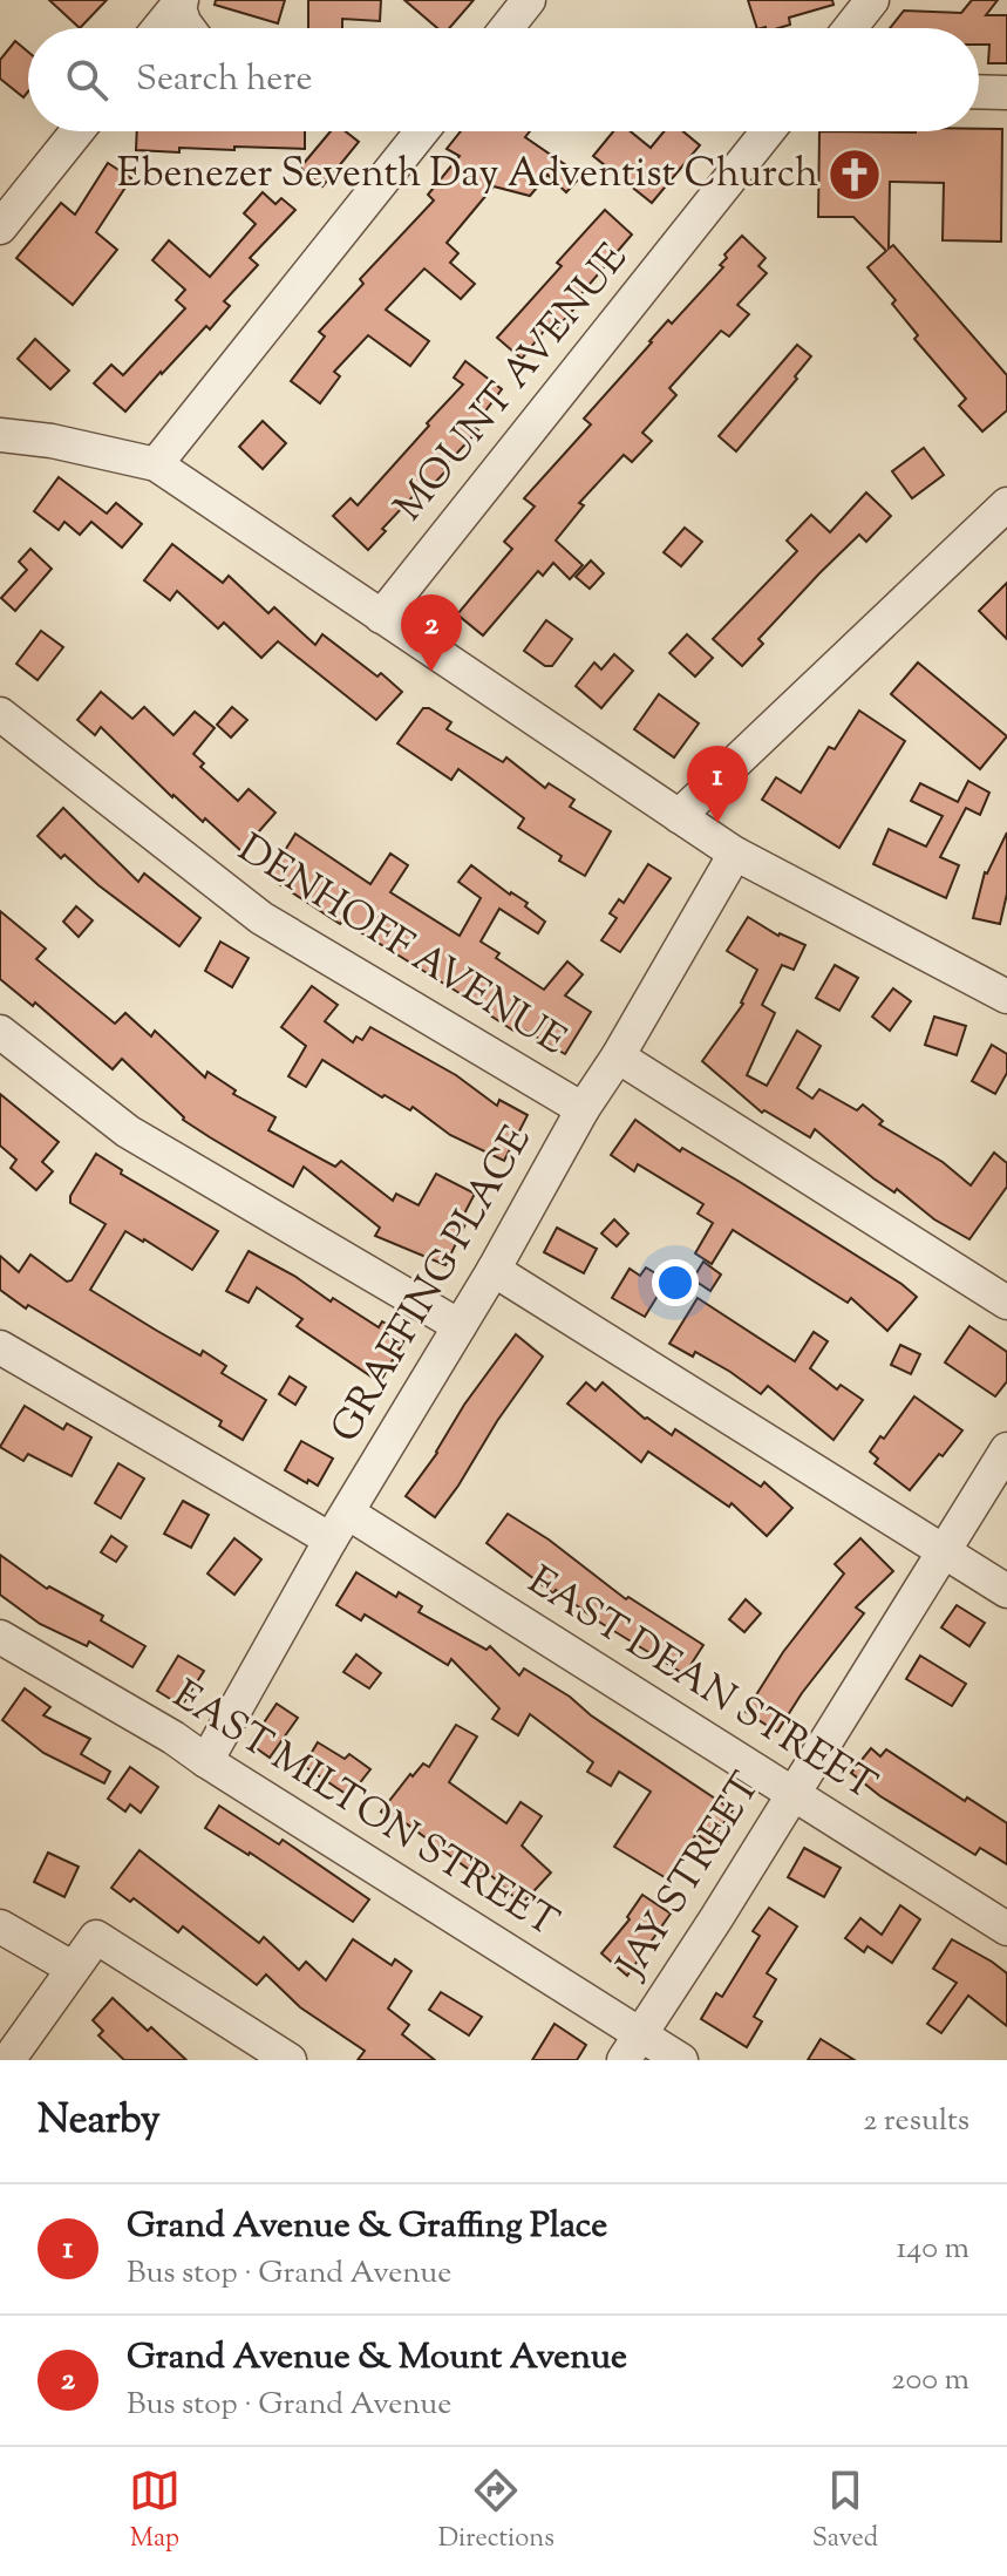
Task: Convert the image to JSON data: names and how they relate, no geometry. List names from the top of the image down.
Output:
{
  "streets": {
    "street": [
      "MOUNT AVENUE",
      "DENHOFF AVENUE",
      "GRAFFING PLACE",
      "EAST DEAN STREET",
      "EAST MILTON STREET",
      "JAY STREET"
    ]
  },
  "crossings": [
    ["DENHOFF AVENUE", "GRAFFING PLACE"],
    ["GRAFFING PLACE", "EAST DEAN STREET"],
    ["GRAFFING PLACE", "EAST MILTON STREET"],
    ["EAST DEAN STREET", "JAY STREET"],
    ["EAST MILTON STREET", "JAY STREET"]
  ],
  "places": {
    "church": ["Ebenezer Seventh Day Adventist Church"]
  },
  "page": {
    "search": "Search here",
    "pins": ["2", "1"],
    "heading": ["Nearby", "2 results"],
    "list": [
      {
        "mark": "1",
        "name": "Grand Avenue & Graffing Place",
        "note": "Bus stop · Grand Avenue",
        "value": "140 m"
      },
      {
        "mark": "2",
        "name": "Grand Avenue & Mount Avenue",
        "note": "Bus stop · Grand Avenue",
        "value": "200 m"
      }
    ],
    "nav": ["Map", "Directions", "Saved"]
  }
}
